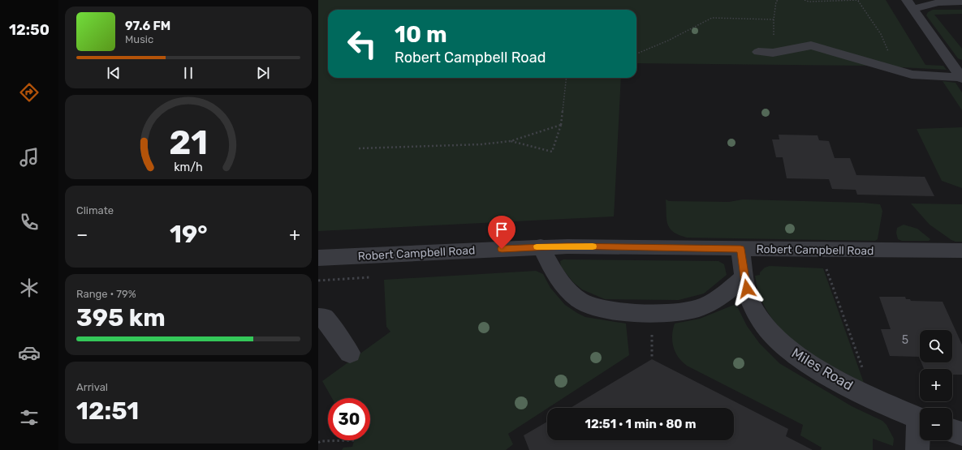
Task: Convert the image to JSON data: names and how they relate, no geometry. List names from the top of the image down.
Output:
{
  "streets": {
    "street": ["Robert Campbell Road", "Miles Road"]
  },
  "crossings": [
    ["Robert Campbell Road", "Miles Road"]
  ],
  "house_numbers": ["5"],
  "page": {
    "tabs": "12:50",
    "turn": ["10 m", "Robert Campbell Road"],
    "song": ["97.6 FM", "Music"],
    "tile": [
      "Climate",
      ["Range · 79%", "395 km"],
      ["Arrival", "12:51"]
    ],
    "heat": ["−", "19°", "+"],
    "map_buttons": ["+", "−"],
    "limit": "30",
    "trip": "12:51 · 1 min · 80 m",
    "gauge": ["21", "km/h"]
  }
}
